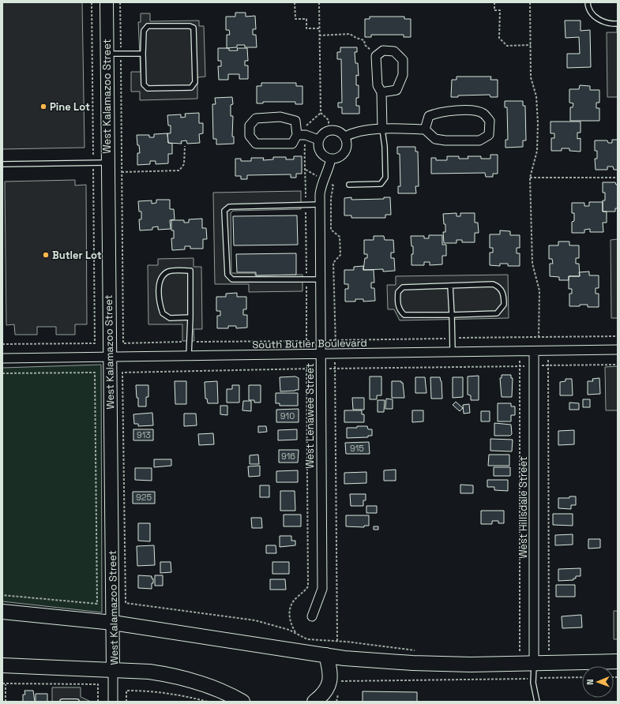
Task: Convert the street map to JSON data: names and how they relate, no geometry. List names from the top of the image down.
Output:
{
  "streets": {
    "street": [
      "West Kalamazoo Street",
      "South Butler Boulevard",
      "West Lenawee Street",
      "West Hillsdale Street"
    ]
  },
  "crossings": [
    ["West Kalamazoo Street", "South Butler Boulevard"],
    ["South Butler Boulevard", "West Lenawee Street"],
    ["South Butler Boulevard", "West Hillsdale Street"]
  ],
  "places": ["Pine Lot", "Butler Lot"],
  "house_numbers": [
    "910",
    "913",
    "915",
    "916",
    "925"
  ],
  "north": "left"
}
